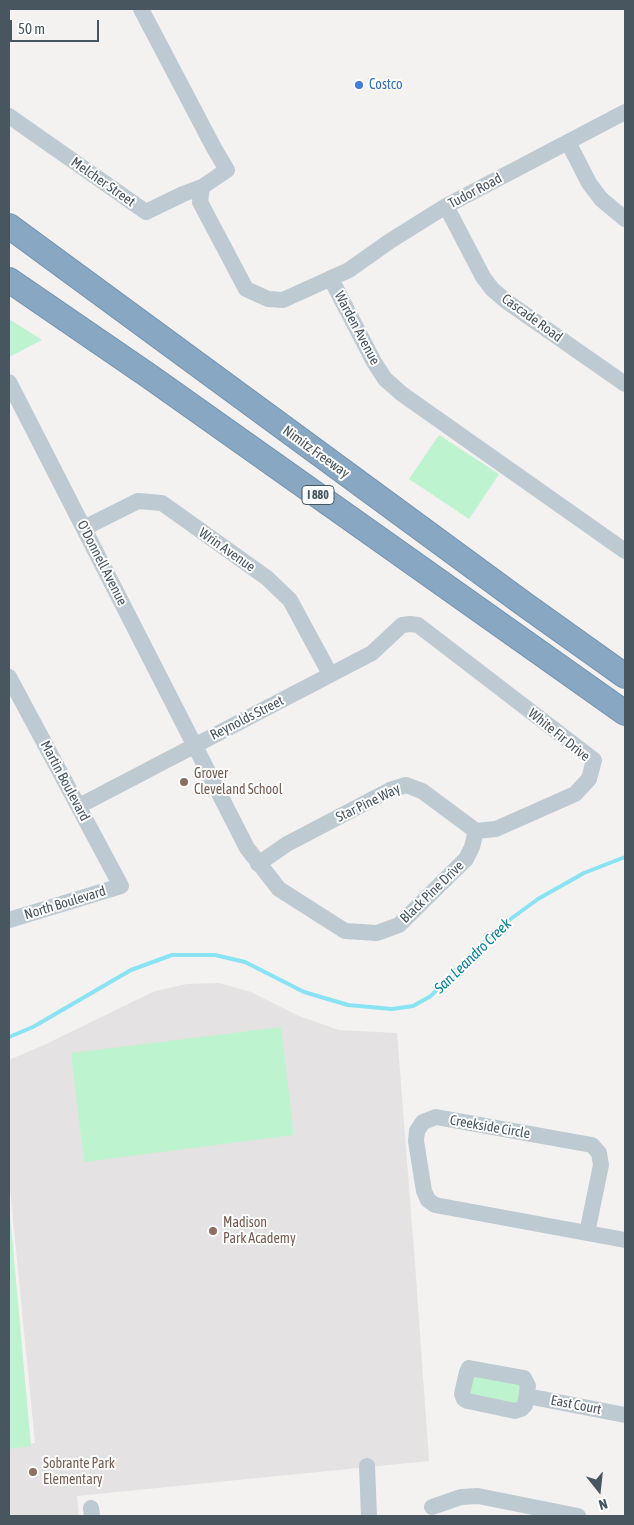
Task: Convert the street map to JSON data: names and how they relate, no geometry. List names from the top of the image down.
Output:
{
  "streets": {
    "highway": ["Nimitz Freeway", "I 880"],
    "street": [
      "Melcher Street",
      "Tudor Road",
      "Cascade Road",
      "Warden Avenue",
      "Wrin Avenue",
      "O'Donnell Avenue",
      "Reynolds Street",
      "White Fir Drive",
      "Martin Boulevard",
      "Star Pine Way",
      "Black Pine Drive",
      "North Boulevard",
      "Creekside Circle",
      "East Court"
    ]
  },
  "crossings": [
    ["Melcher Street", "Warden Avenue"],
    ["Tudor Road", "Cascade Road"],
    ["Tudor Road", "Warden Avenue"],
    ["Wrin Avenue", "O'Donnell Avenue"],
    ["Wrin Avenue", "Reynolds Street"],
    ["O'Donnell Avenue", "Reynolds Street"],
    ["O'Donnell Avenue", "Black Pine Drive"],
    ["Reynolds Street", "White Fir Drive"],
    ["Reynolds Street", "Martin Boulevard"],
    ["Reynolds Street", "Black Pine Drive"],
    ["White Fir Drive", "Star Pine Way"],
    ["White Fir Drive", "Black Pine Drive"],
    ["Martin Boulevard", "North Boulevard"],
    ["Star Pine Way", "Black Pine Drive"]
  ],
  "water": ["San Leandro Creek"],
  "places": [
    "Costco",
    "Grover Cleveland School",
    "Madison Park Academy",
    "Sobrante Park Elementary"
  ],
  "scale_bar": "50 m",
  "north": "bottom"
}
